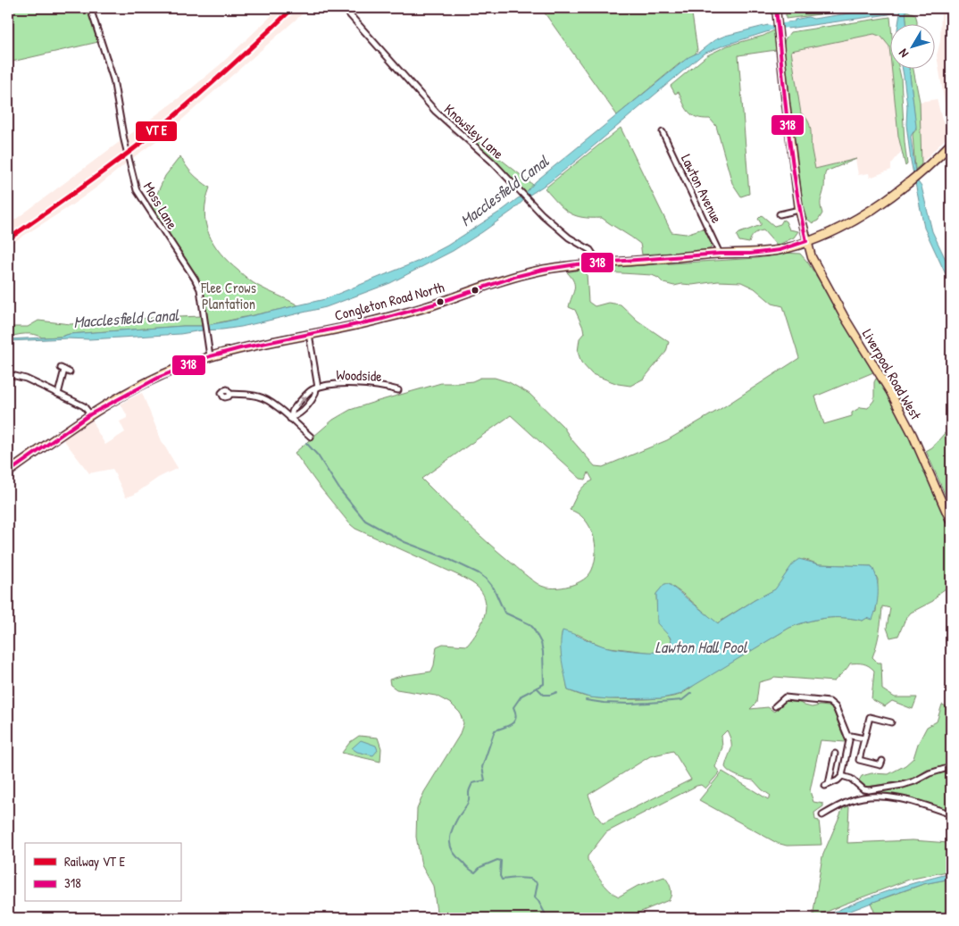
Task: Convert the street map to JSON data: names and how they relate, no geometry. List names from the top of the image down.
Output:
{
  "streets": {
    "highway": ["Congleton Road North"],
    "main road": ["Liverpool Road West"],
    "street": [
      "Knowsley Lane",
      "Lawton Avenue",
      "Moss Lane",
      "Woodside"
    ]
  },
  "crossings": [
    ["Knowsley Lane", "Congleton Road North"],
    ["Lawton Avenue", "Congleton Road North"],
    ["Moss Lane", "Congleton Road North"],
    ["Congleton Road North", "Liverpool Road West"]
  ],
  "water": ["Macclesfield Canal", "Lawton Hall Pool"],
  "parks": ["Flee Crows Plantation"],
  "lines": ["transit line 318"],
  "legend": ["Railway VT E", "318"],
  "north": "bottom left"
}
